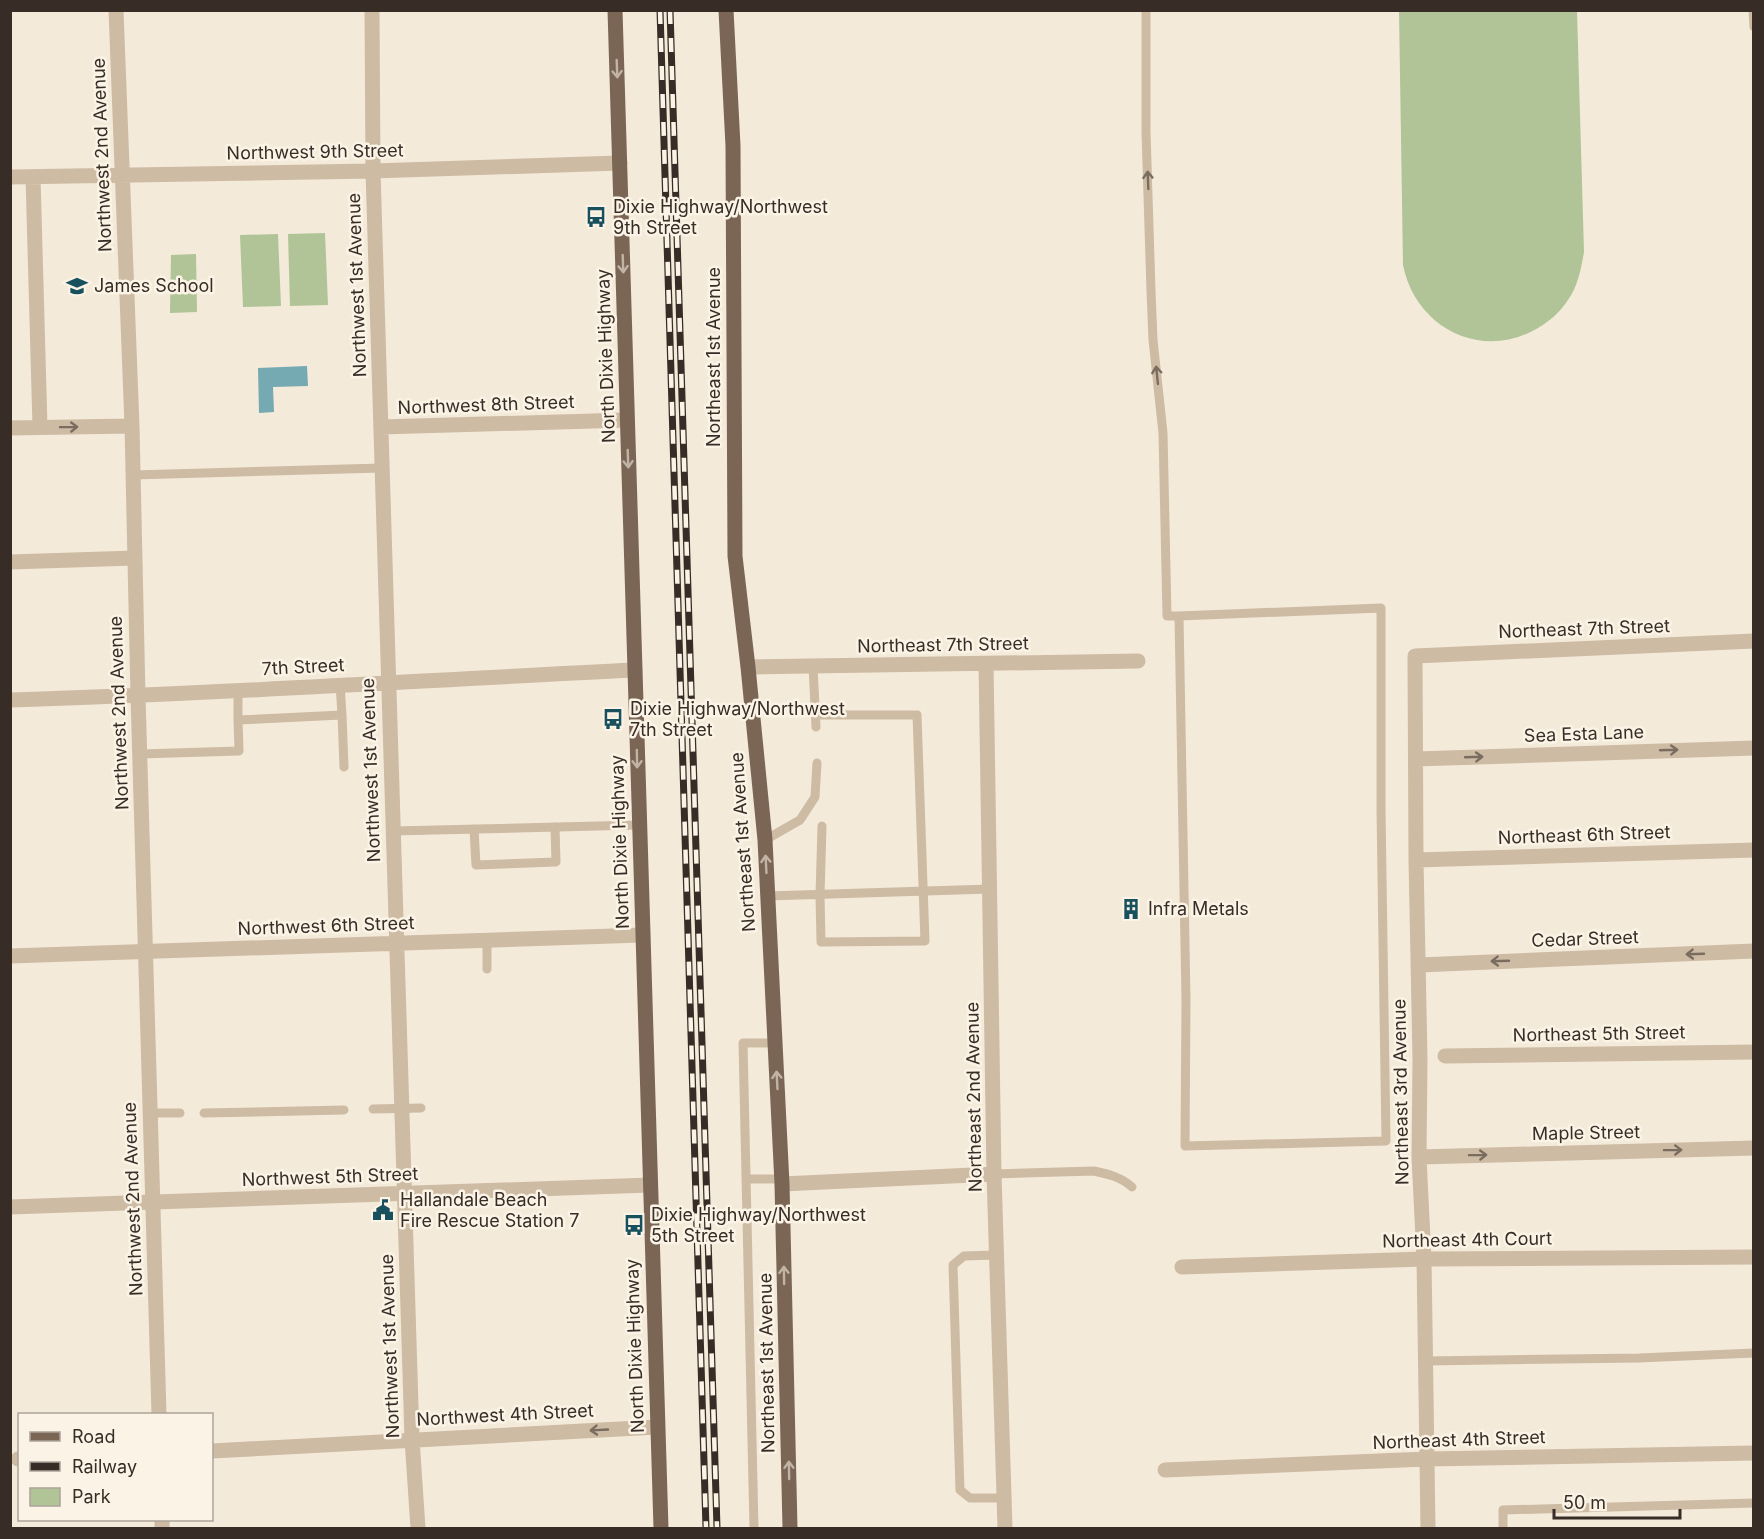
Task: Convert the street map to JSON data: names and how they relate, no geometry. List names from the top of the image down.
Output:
{
  "streets": {
    "main road": ["North Dixie Highway", "Northeast 1st Avenue"],
    "street": [
      "Northwest 9th Street",
      "Northwest 2nd Avenue",
      "Northwest 1st Avenue",
      "Northwest 8th Street",
      "Northeast 7th Street",
      "7th Street",
      "Sea Esta Lane",
      "Northeast 6th Street",
      "Northwest 6th Street",
      "Cedar Street",
      "Northeast 5th Street",
      "Northeast 3rd Avenue",
      "Northeast 2nd Avenue",
      "Maple Street",
      "Northwest 5th Street",
      "Northeast 4th Court",
      "Northwest 4th Street",
      "Northeast 4th Street"
    ]
  },
  "crossings": [
    ["Northwest 9th Street", "Northwest 2nd Avenue"],
    ["Northwest 9th Street", "Northwest 1st Avenue"],
    ["Northwest 9th Street", "North Dixie Highway"],
    ["Northwest 2nd Avenue", "7th Street"],
    ["Northwest 2nd Avenue", "Northwest 6th Street"],
    ["Northwest 2nd Avenue", "Northwest 5th Street"],
    ["Northwest 1st Avenue", "Northwest 8th Street"],
    ["Northwest 1st Avenue", "7th Street"],
    ["Northwest 1st Avenue", "Northwest 6th Street"],
    ["Northwest 1st Avenue", "Northwest 5th Street"],
    ["Northwest 1st Avenue", "Northwest 4th Street"],
    ["North Dixie Highway", "Northwest 8th Street"],
    ["North Dixie Highway", "7th Street"],
    ["North Dixie Highway", "Northwest 6th Street"],
    ["North Dixie Highway", "Northwest 5th Street"],
    ["North Dixie Highway", "Northwest 4th Street"],
    ["Northeast 1st Avenue", "Northeast 7th Street"],
    ["Northeast 7th Street", "Northeast 3rd Avenue"],
    ["Northeast 7th Street", "Northeast 2nd Avenue"],
    ["Sea Esta Lane", "Northeast 3rd Avenue"],
    ["Northeast 6th Street", "Northeast 3rd Avenue"],
    ["Cedar Street", "Northeast 3rd Avenue"],
    ["Northeast 3rd Avenue", "Maple Street"],
    ["Northeast 3rd Avenue", "Northeast 4th Court"],
    ["Northeast 3rd Avenue", "Northeast 4th Street"]
  ],
  "one_way": [
    "North Dixie Highway",
    "Northeast 1st Avenue",
    "Sea Esta Lane",
    "Cedar Street",
    "Maple Street",
    "Northwest 4th Street"
  ],
  "places": {
    "bus stop": ["Dixie Highway/Northwest 9th Street", "Dixie Highway/Northwest 7th Street", "Dixie Highway/Northwest 5th Street"],
    "school or university": ["James School"],
    "building": ["Infra Metals"],
    "public building": ["Hallandale Beach Fire Rescue Station 7"]
  },
  "legend": ["Road", "Railway", "Park"],
  "scale_bar": "50 m"
}
